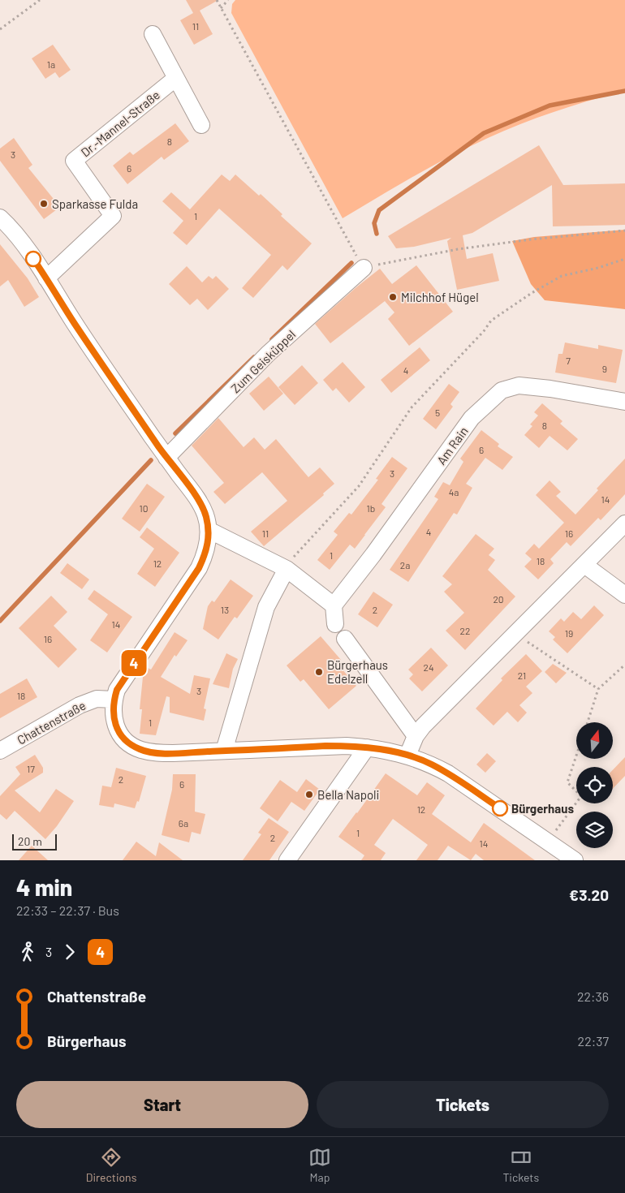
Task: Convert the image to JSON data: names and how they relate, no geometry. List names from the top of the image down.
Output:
{
  "streets": {
    "street": [
      "Dr.-Mannel-Straße",
      "Zum Geisküppel",
      "Am Rain",
      "Chattenstraße"
    ]
  },
  "places": [
    "Sparkasse Fulda",
    "Milchhof Hügel",
    "Bürgerhaus Edelzell",
    "Bella Napoli",
    "Bürgerhaus"
  ],
  "lines": ["bus line 4"],
  "house_numbers": [
    "11",
    "1a",
    "8",
    "3",
    "6",
    "1",
    "7",
    "9",
    "4",
    "5",
    "8",
    "6",
    "3",
    "4a",
    "14",
    "10",
    "1b",
    "4",
    "11",
    "16",
    "1",
    "18",
    "12",
    "2a",
    "20",
    "13",
    "2",
    "14",
    "22",
    "19",
    "16",
    "24",
    "21",
    "3",
    "18",
    "1",
    "17",
    "2",
    "6",
    "12",
    "6a",
    "1",
    "2",
    "14"
  ],
  "scale_bar": "20 m",
  "north": "top",
  "page": {
    "on_map": "4",
    "scale": "20 m",
    "heading": ["4 min", "22:33 – 22:37 · Bus", "€3.20"],
    "legs": ["3", "4"],
    "list": [
      {
        "name": "Chattenstraße",
        "value": "22:36"
      },
      {
        "name": "Bürgerhaus",
        "value": "22:37"
      }
    ],
    "buttons": ["Start", "Tickets"],
    "tabs": ["Directions", "Map", "Tickets"]
  }
}
